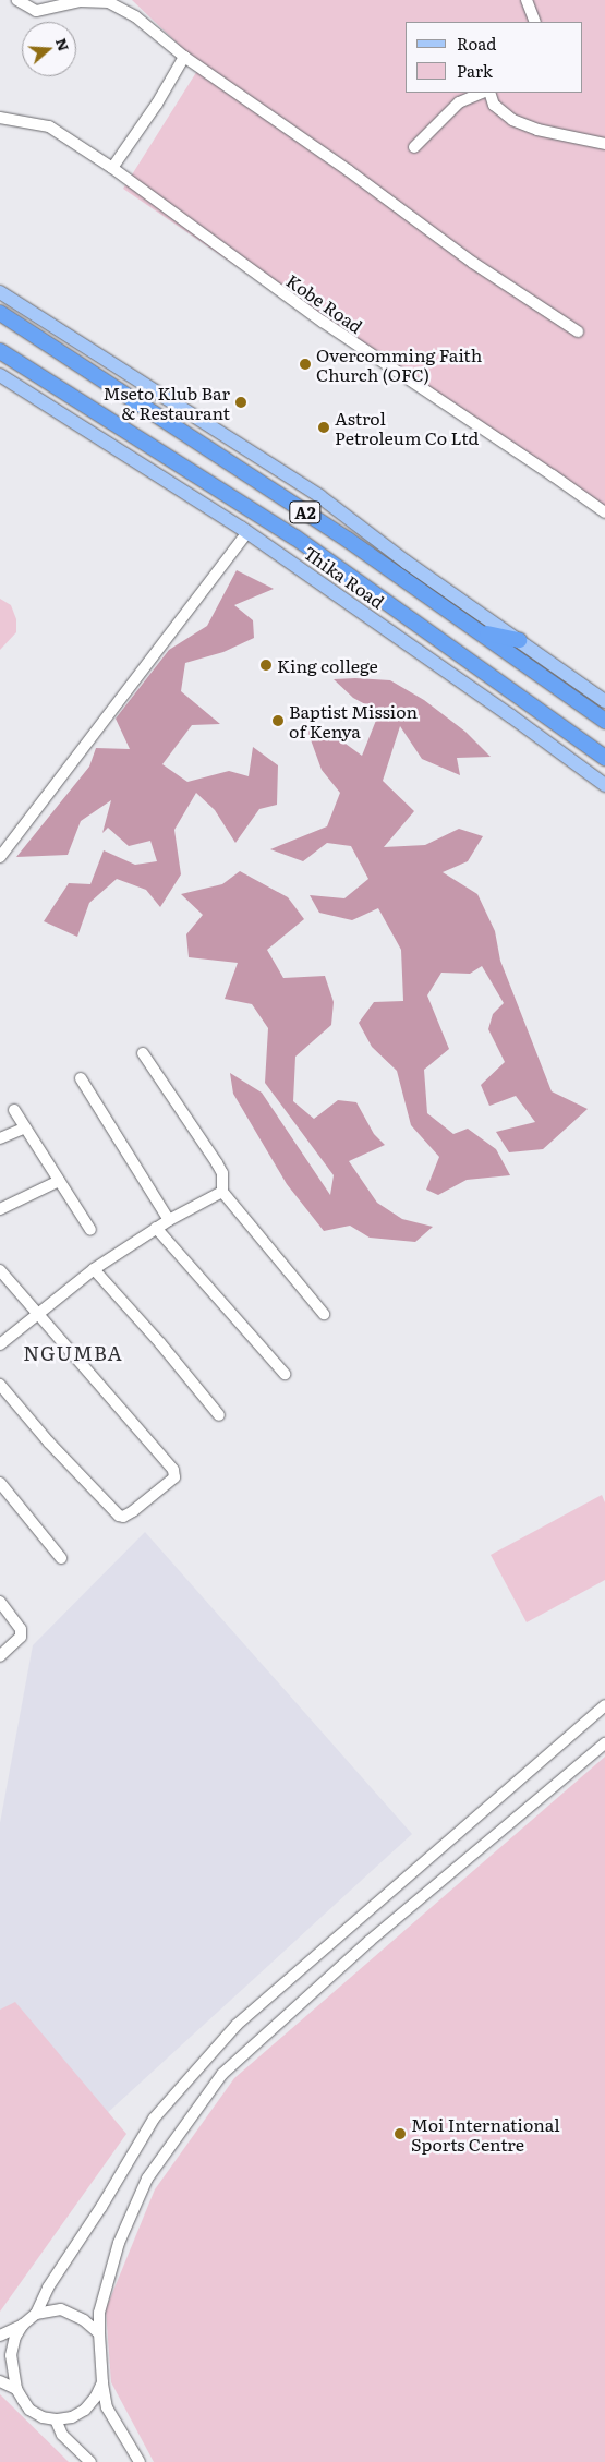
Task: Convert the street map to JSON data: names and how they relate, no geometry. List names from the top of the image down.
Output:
{
  "streets": {
    "highway": ["A2", "Thika Road"],
    "street": ["Kobe Road"]
  },
  "districts": ["NGUMBA"],
  "places": [
    "Overcomming Faith Church (OFC)",
    "Mseto Klub Bar & Restaurant",
    "Astrol Petroleum Co Ltd",
    "King college",
    "Baptist Mission of Kenya",
    "Moi International Sports Centre"
  ],
  "legend": ["Road", "Park"],
  "north": "right"
}
